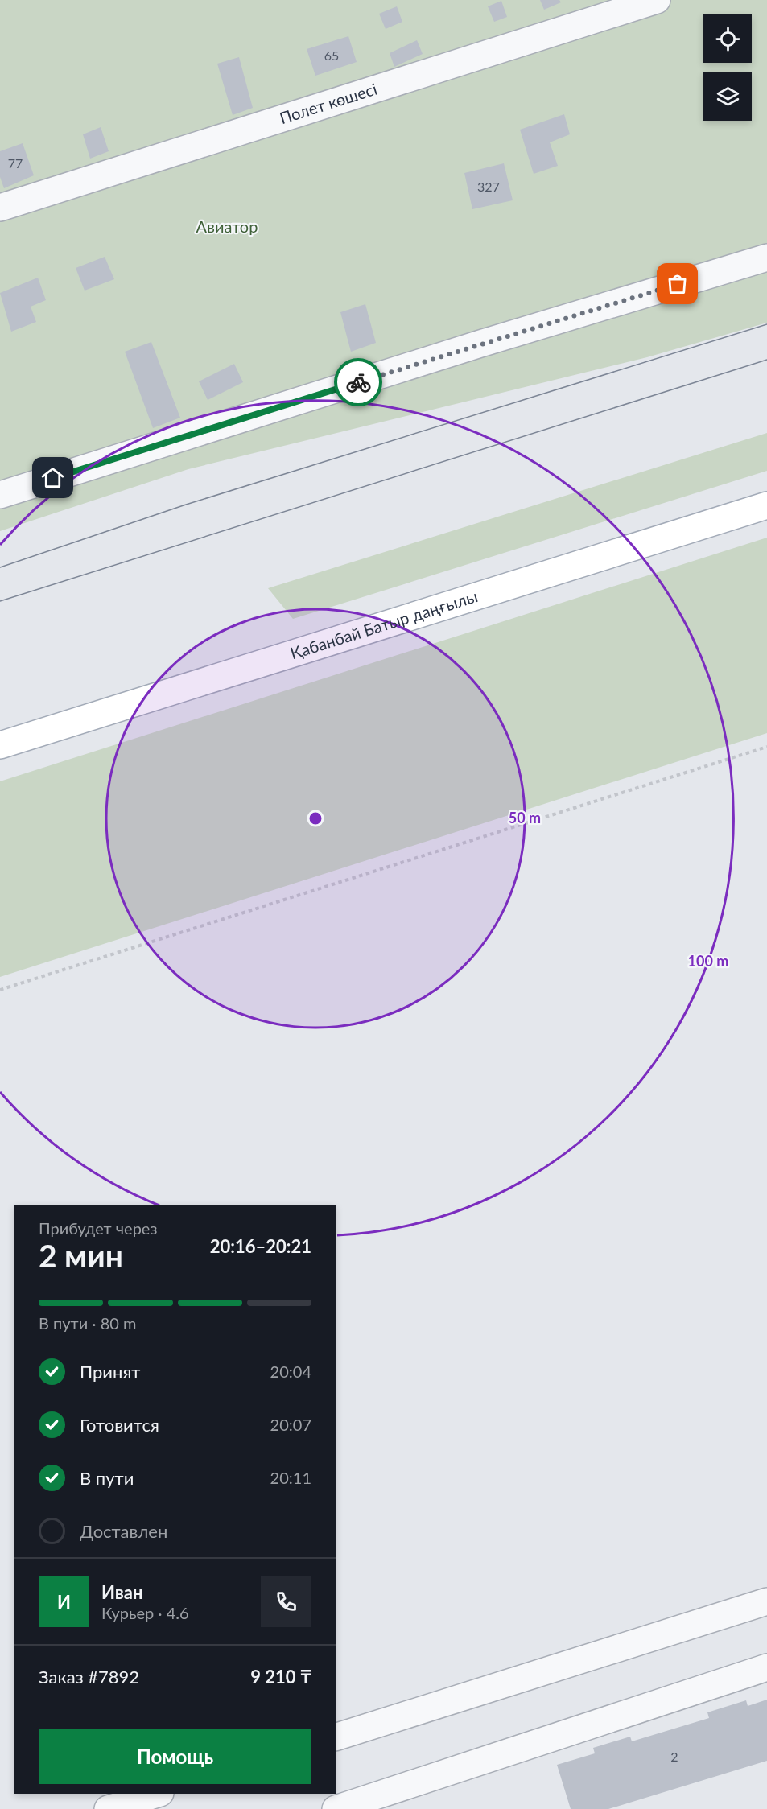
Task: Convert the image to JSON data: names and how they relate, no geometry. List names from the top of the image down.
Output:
{
  "streets": {
    "main road": ["Қабанбай Батыр даңғылы"],
    "street": ["Полет көшесі"]
  },
  "parks": ["Авиатор"],
  "house_numbers": [
    "65",
    "77",
    "327",
    "2"
  ],
  "page": {
    "heading": ["2 мин", "Прибудет через", "20:16–20:21"],
    "panel": [
      "Иван",
      "Курьер · 4.6",
      "Заказ #7892",
      "9 210 ₸"
    ],
    "bar": "В пути · 80 m",
    "list": [
      ["Принят", "20:04"],
      ["Готовится", "20:07"],
      ["В пути", "20:11"],
      "Доставлен"
    ],
    "round": "И",
    "buttons": "Помощь"
  },
  "rings": ["50 m", "100 m"]
}
